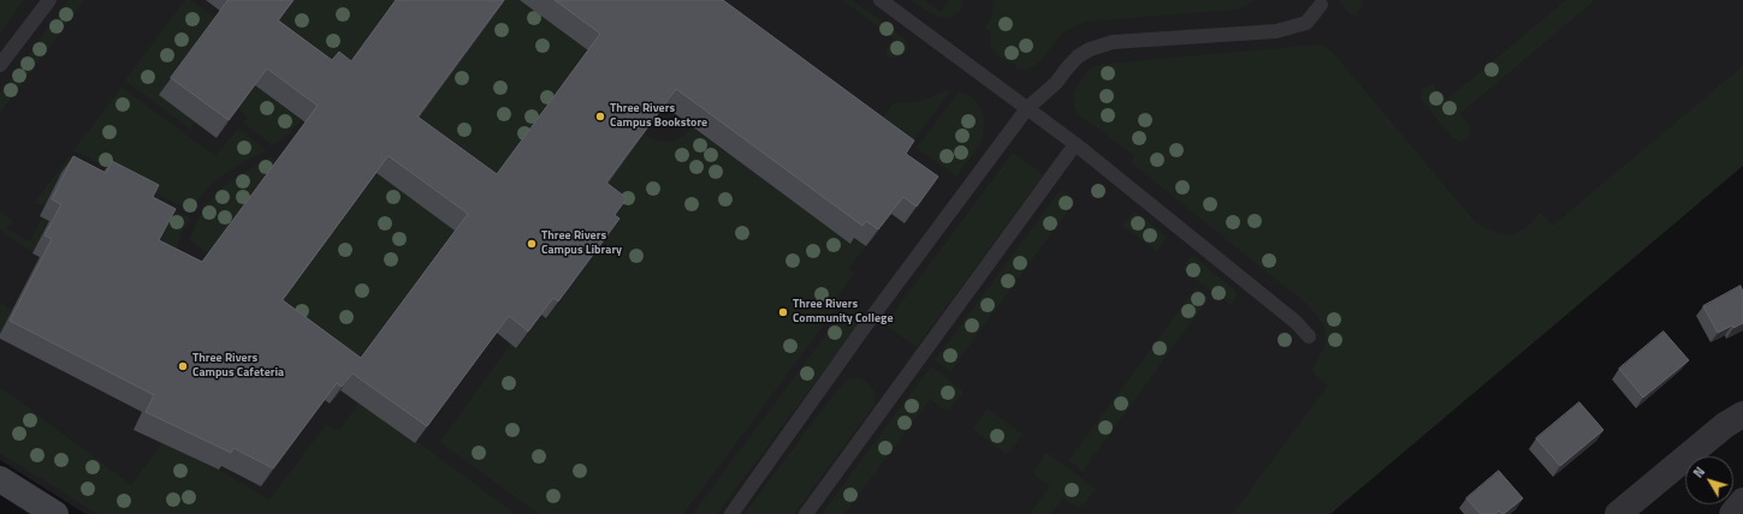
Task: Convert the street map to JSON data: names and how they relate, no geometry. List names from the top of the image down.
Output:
{
  "places": [
    "Three Rivers Campus Bookstore",
    "Three Rivers Campus Library",
    "Three Rivers Community College",
    "Three Rivers Campus Cafeteria"
  ],
  "north": "top left"
}
